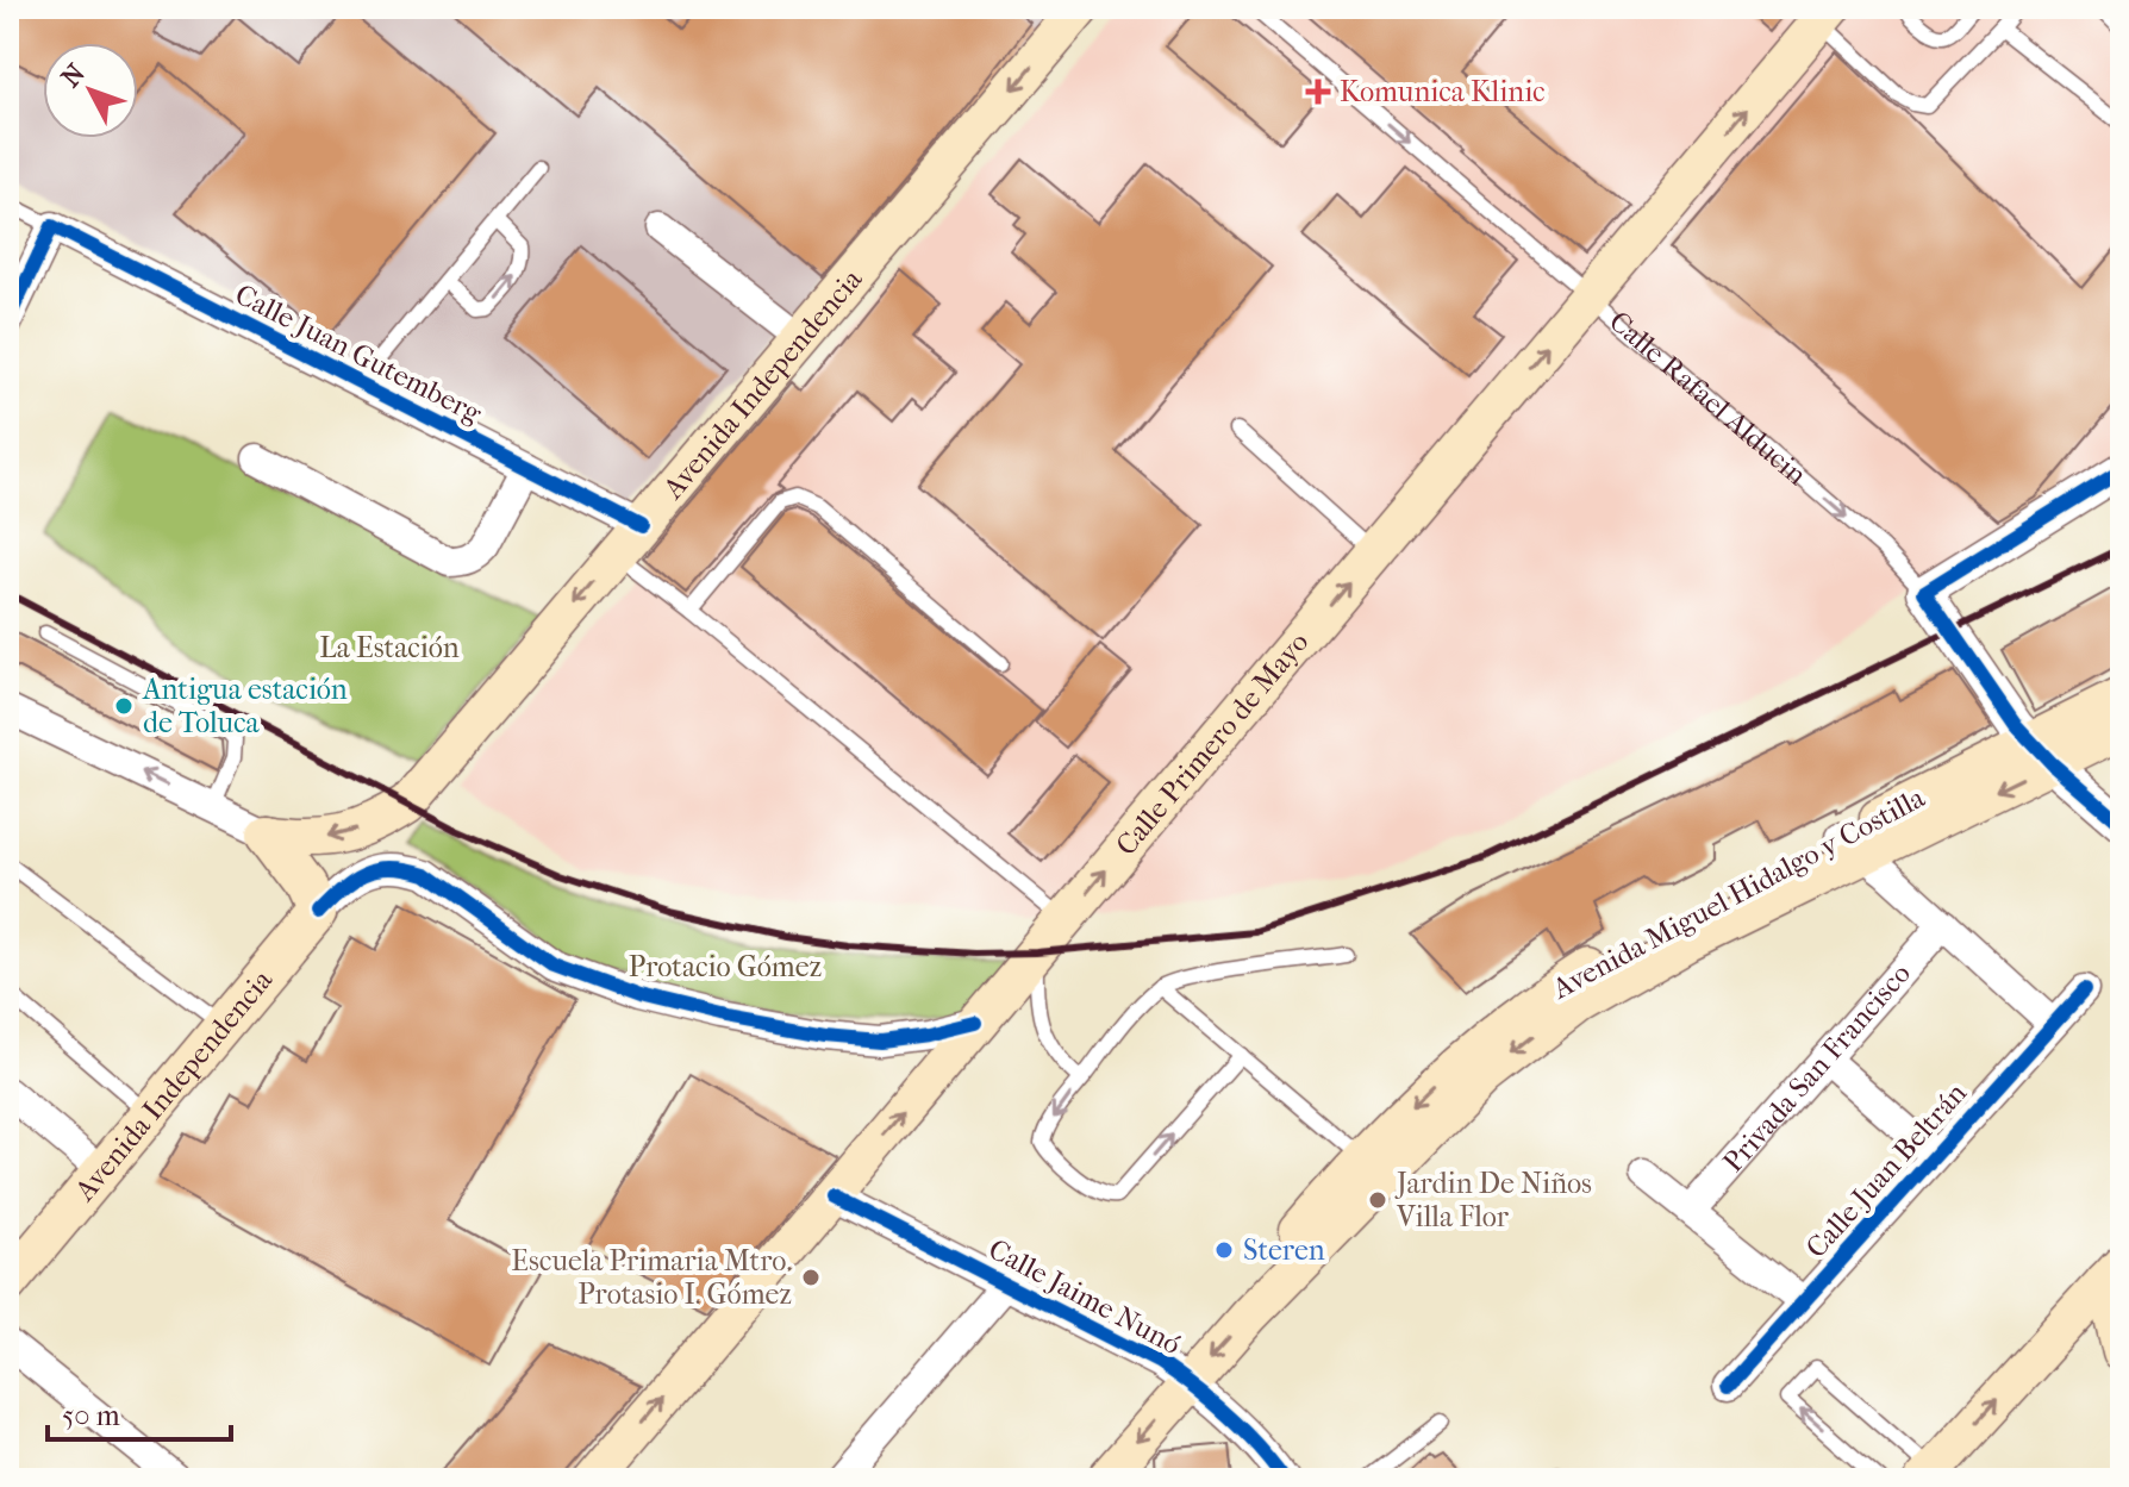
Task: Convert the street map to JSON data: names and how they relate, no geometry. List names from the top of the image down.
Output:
{
  "streets": {
    "main road": ["Avenida Independencia", "Calle Primero de Mayo", "Avenida Miguel Hidalgo y Costilla"],
    "street": [
      "Calle Juan Gutemberg",
      "Calle Rafael Alducin",
      "Privada San Francisco",
      "Calle Juan Beltrán",
      "Calle Jaime Nunó"
    ]
  },
  "crossings": [
    ["Calle Juan Gutemberg", "Avenida Independencia"],
    ["Calle Rafael Alducin", "Calle Primero de Mayo"],
    ["Calle Rafael Alducin", "Avenida Miguel Hidalgo y Costilla"],
    ["Calle Primero de Mayo", "Calle Jaime Nunó"],
    ["Avenida Miguel Hidalgo y Costilla", "Calle Jaime Nunó"]
  ],
  "one_way": [
    "Avenida Independencia",
    "Calle Rafael Alducin",
    "Calle Primero de Mayo",
    "Avenida Miguel Hidalgo y Costilla"
  ],
  "parks": ["La Estación", "Protacio Gómez"],
  "places": {
    "health": ["Komunica Klinic"],
    "other": [
      "Antigua estación de Toluca",
      "Jardin De Niños Villa Flor",
      "Steren",
      "Escuela Primaria Mtro. Protasio I. Gómez"
    ]
  },
  "scale_bar": "50 m",
  "north": "top left"
}
